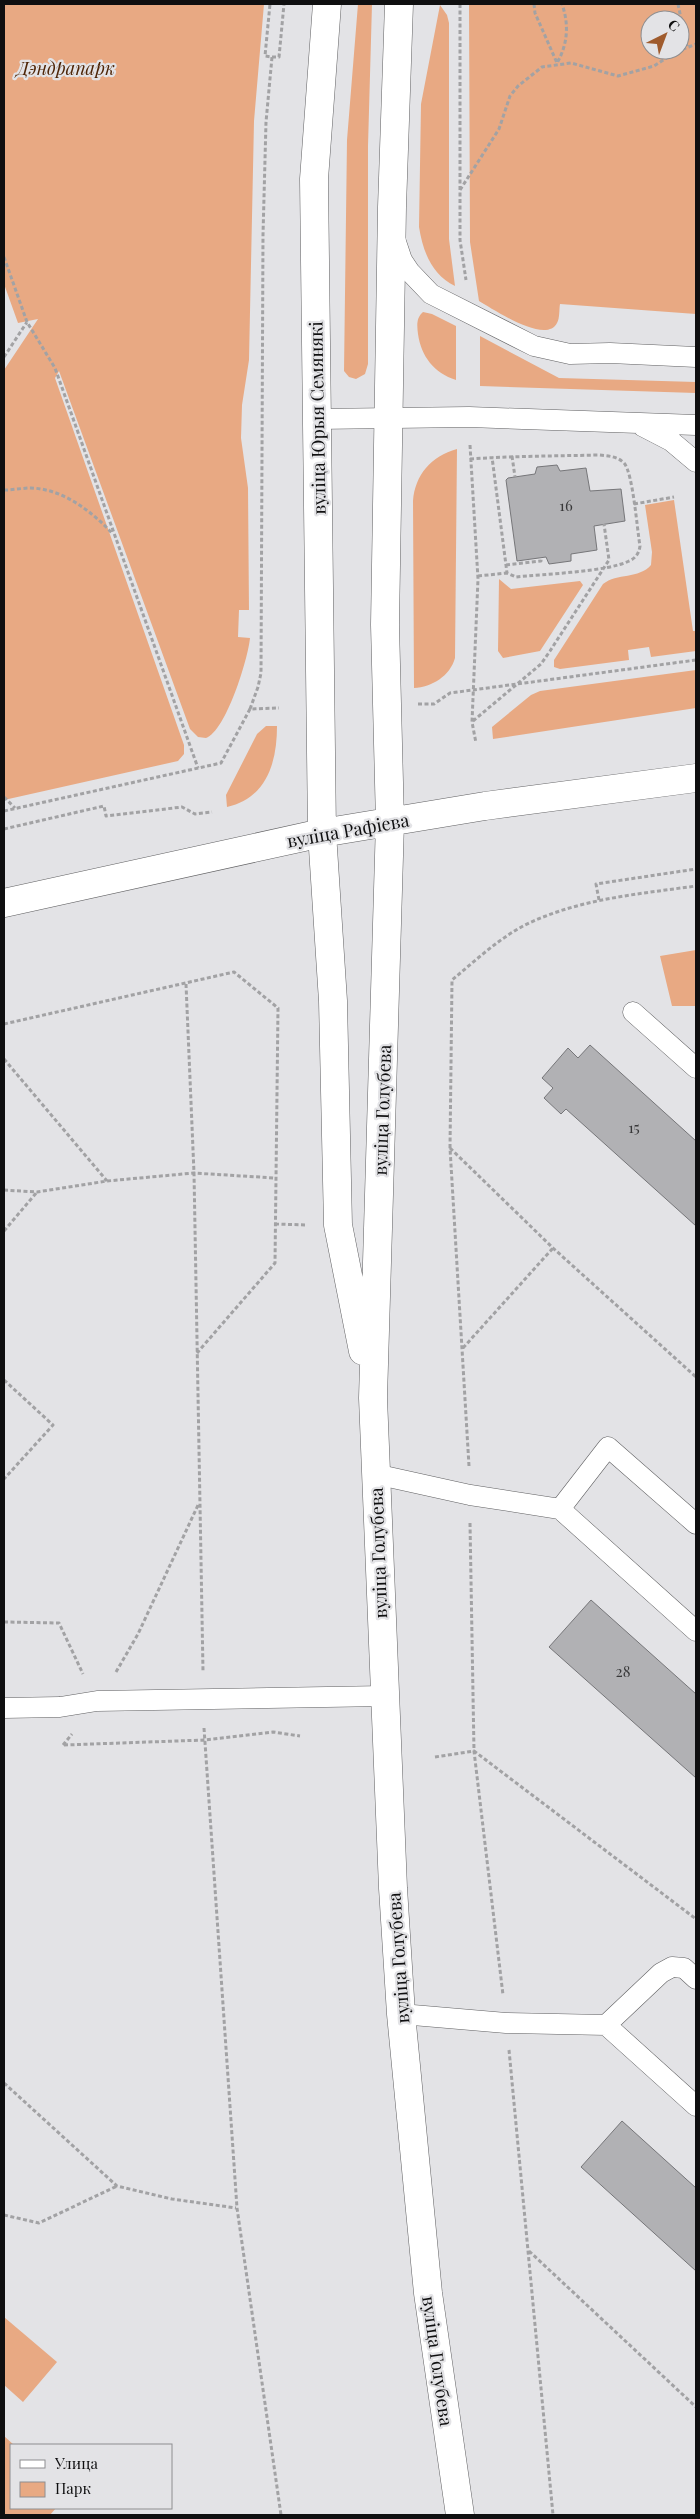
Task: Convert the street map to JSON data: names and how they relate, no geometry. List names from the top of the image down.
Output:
{
  "streets": {
    "main road": ["вуліца Юрыя Семянякі", "вуліца Рафіева", "вуліца Голубева"]
  },
  "crossings": [
    ["вуліца Юрыя Семянякі", "вуліца Рафіева"],
    ["вуліца Юрыя Семянякі", "вуліца Голубева"],
    ["вуліца Рафіева", "вуліца Голубева"]
  ],
  "parks": ["Дэндрапарк"],
  "house_numbers": ["16", "15", "28"],
  "legend": ["Улица", "Парк"],
  "north": "top right"
}
